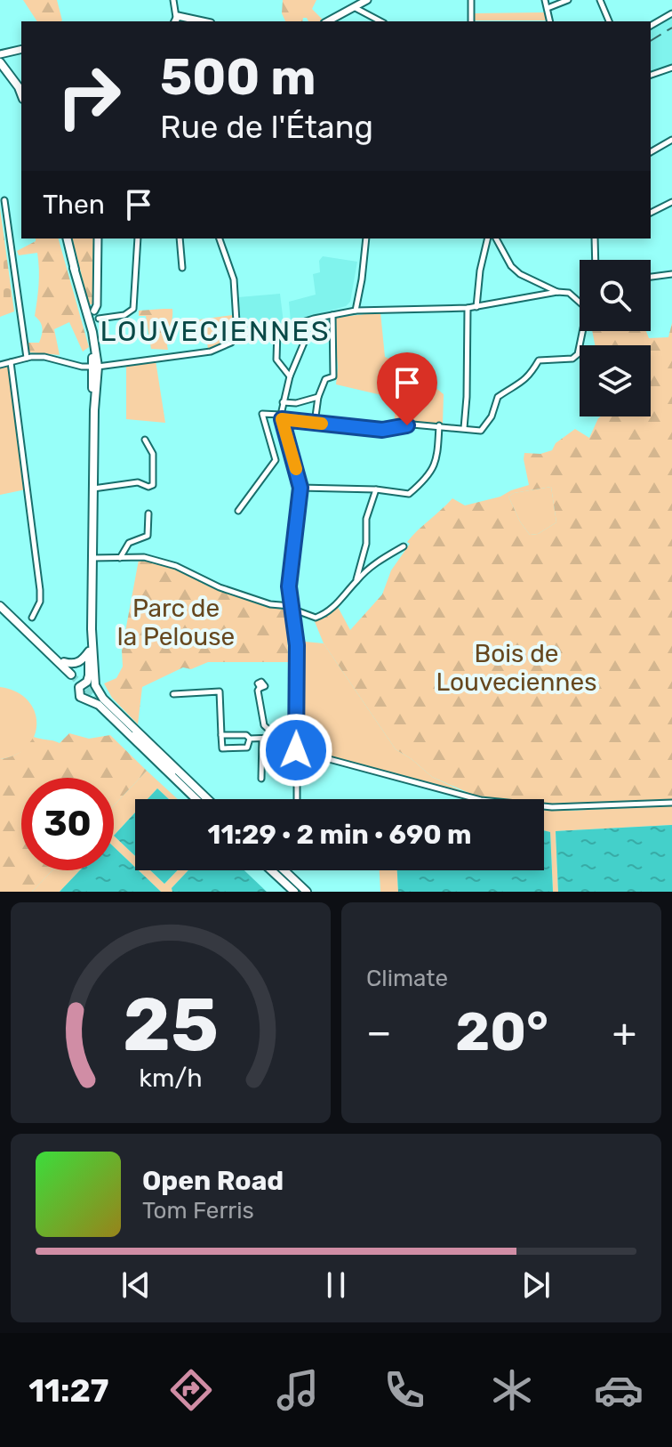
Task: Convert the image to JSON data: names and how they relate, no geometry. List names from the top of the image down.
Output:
{
  "districts": ["LOUVECIENNES"],
  "parks": ["Parc de la Pelouse", "Bois de Louveciennes"],
  "page": {
    "turn": ["500 m", "Rue de l'Étang"],
    "then": "Then",
    "limit": "30",
    "trip": "11:29 · 2 min · 690 m",
    "tile": "Climate",
    "heat": ["−", "20°", "+"],
    "song": ["Open Road", "Tom Ferris"],
    "tabs": "11:27",
    "gauge": ["25", "km/h"]
  }
}
